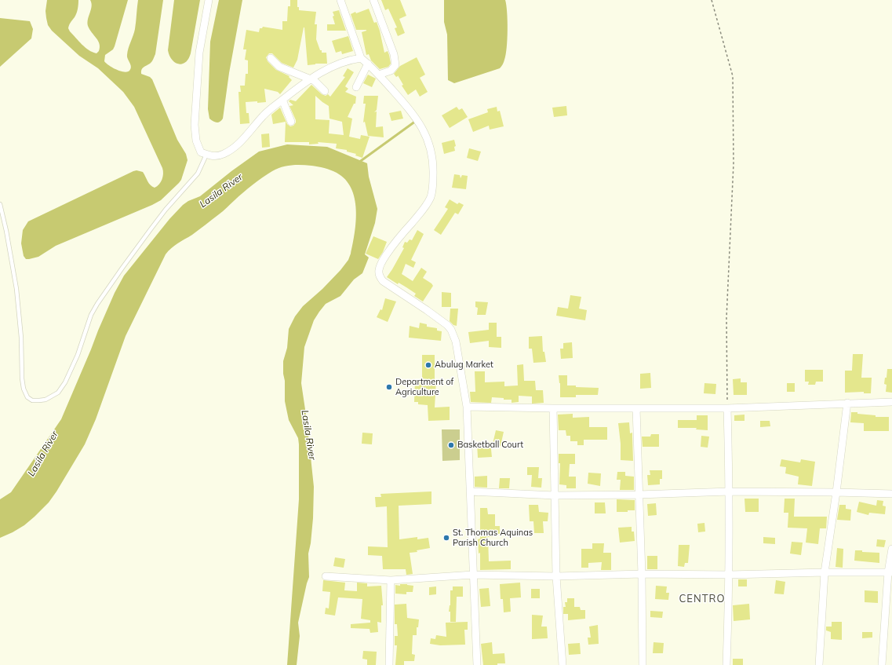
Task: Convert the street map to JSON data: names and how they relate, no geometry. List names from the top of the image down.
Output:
{
  "districts": ["CENTRO"],
  "water": ["Lasila River"],
  "places": [
    "Abulug Market",
    "Department of Agriculture",
    "Basketball Court",
    "St. Thomas Aquinas Parish Church"
  ]
}
